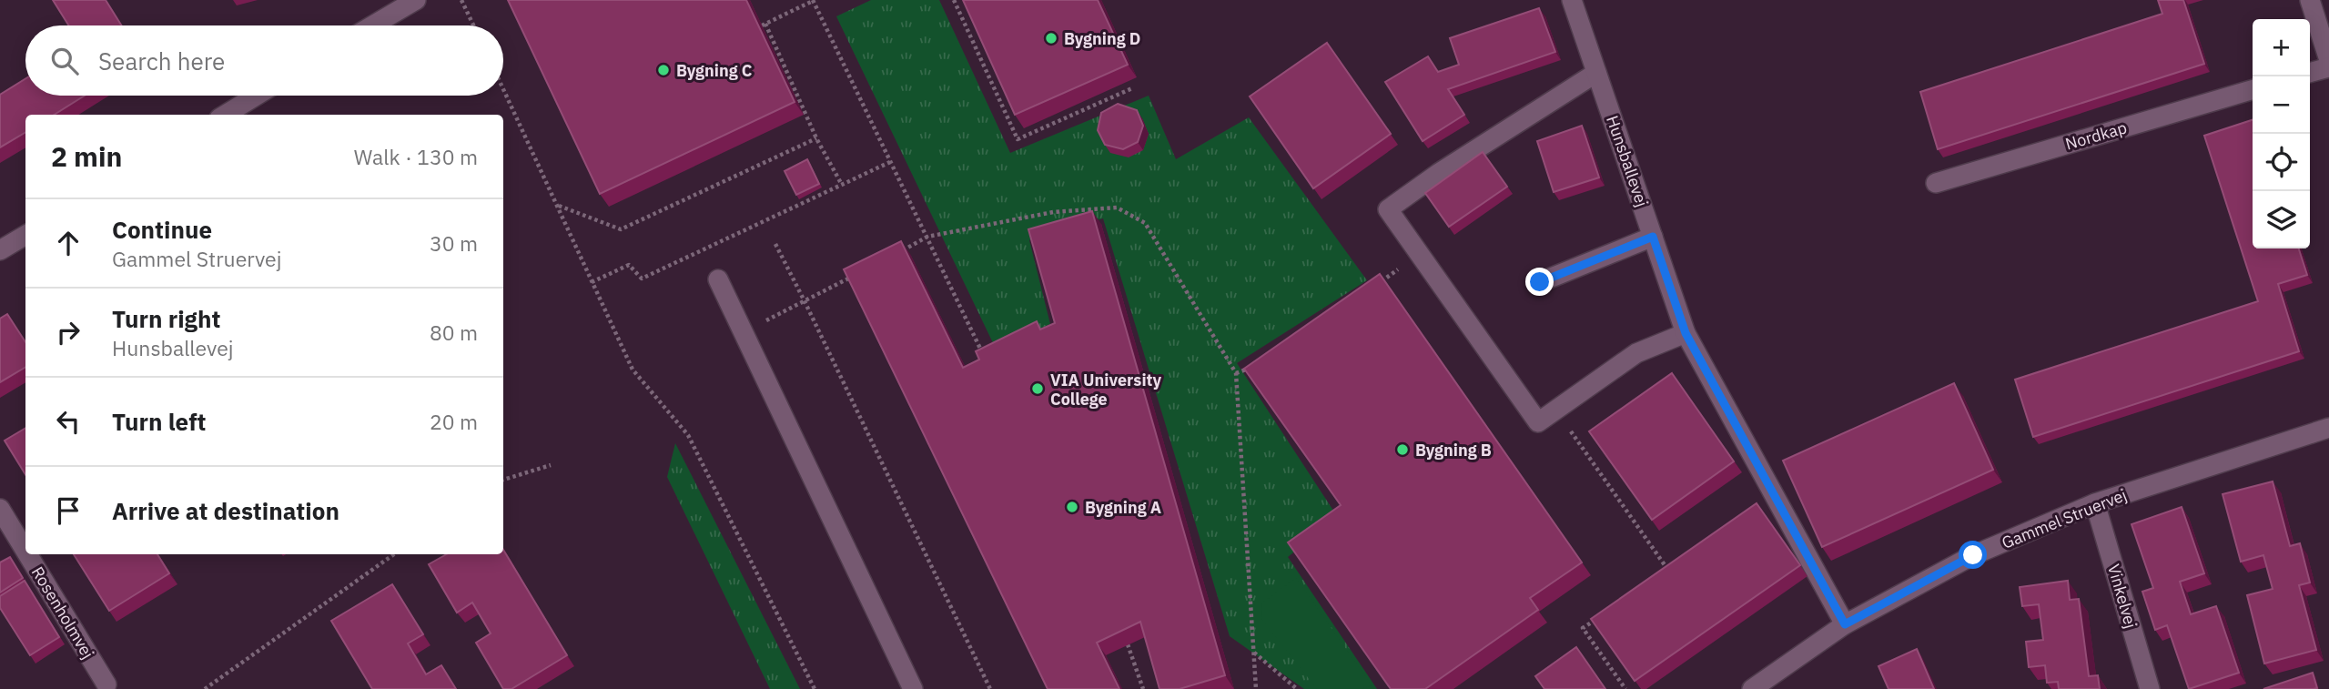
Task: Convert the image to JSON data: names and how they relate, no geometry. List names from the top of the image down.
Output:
{
  "streets": {
    "street": [
      "Nordkap",
      "Hunsballevej",
      "Gammel Struervej",
      "Vinkelvej",
      "Rosenholmvej"
    ]
  },
  "crossings": [
    ["Hunsballevej", "Gammel Struervej"],
    ["Gammel Struervej", "Vinkelvej"]
  ],
  "places": [
    "Bygning D",
    "Bygning C",
    "VIA University College",
    "Bygning B",
    "Bygning A"
  ],
  "page": {
    "map_buttons": ["+", "−"],
    "search": "Search here",
    "heading": ["2 min", "Walk · 130 m"],
    "list": [
      ["Continue", "Gammel Struervej", "30 m"],
      ["Turn right", "Hunsballevej", "80 m"],
      ["Turn left", "20 m"],
      "Arrive at destination"
    ]
  }
}
